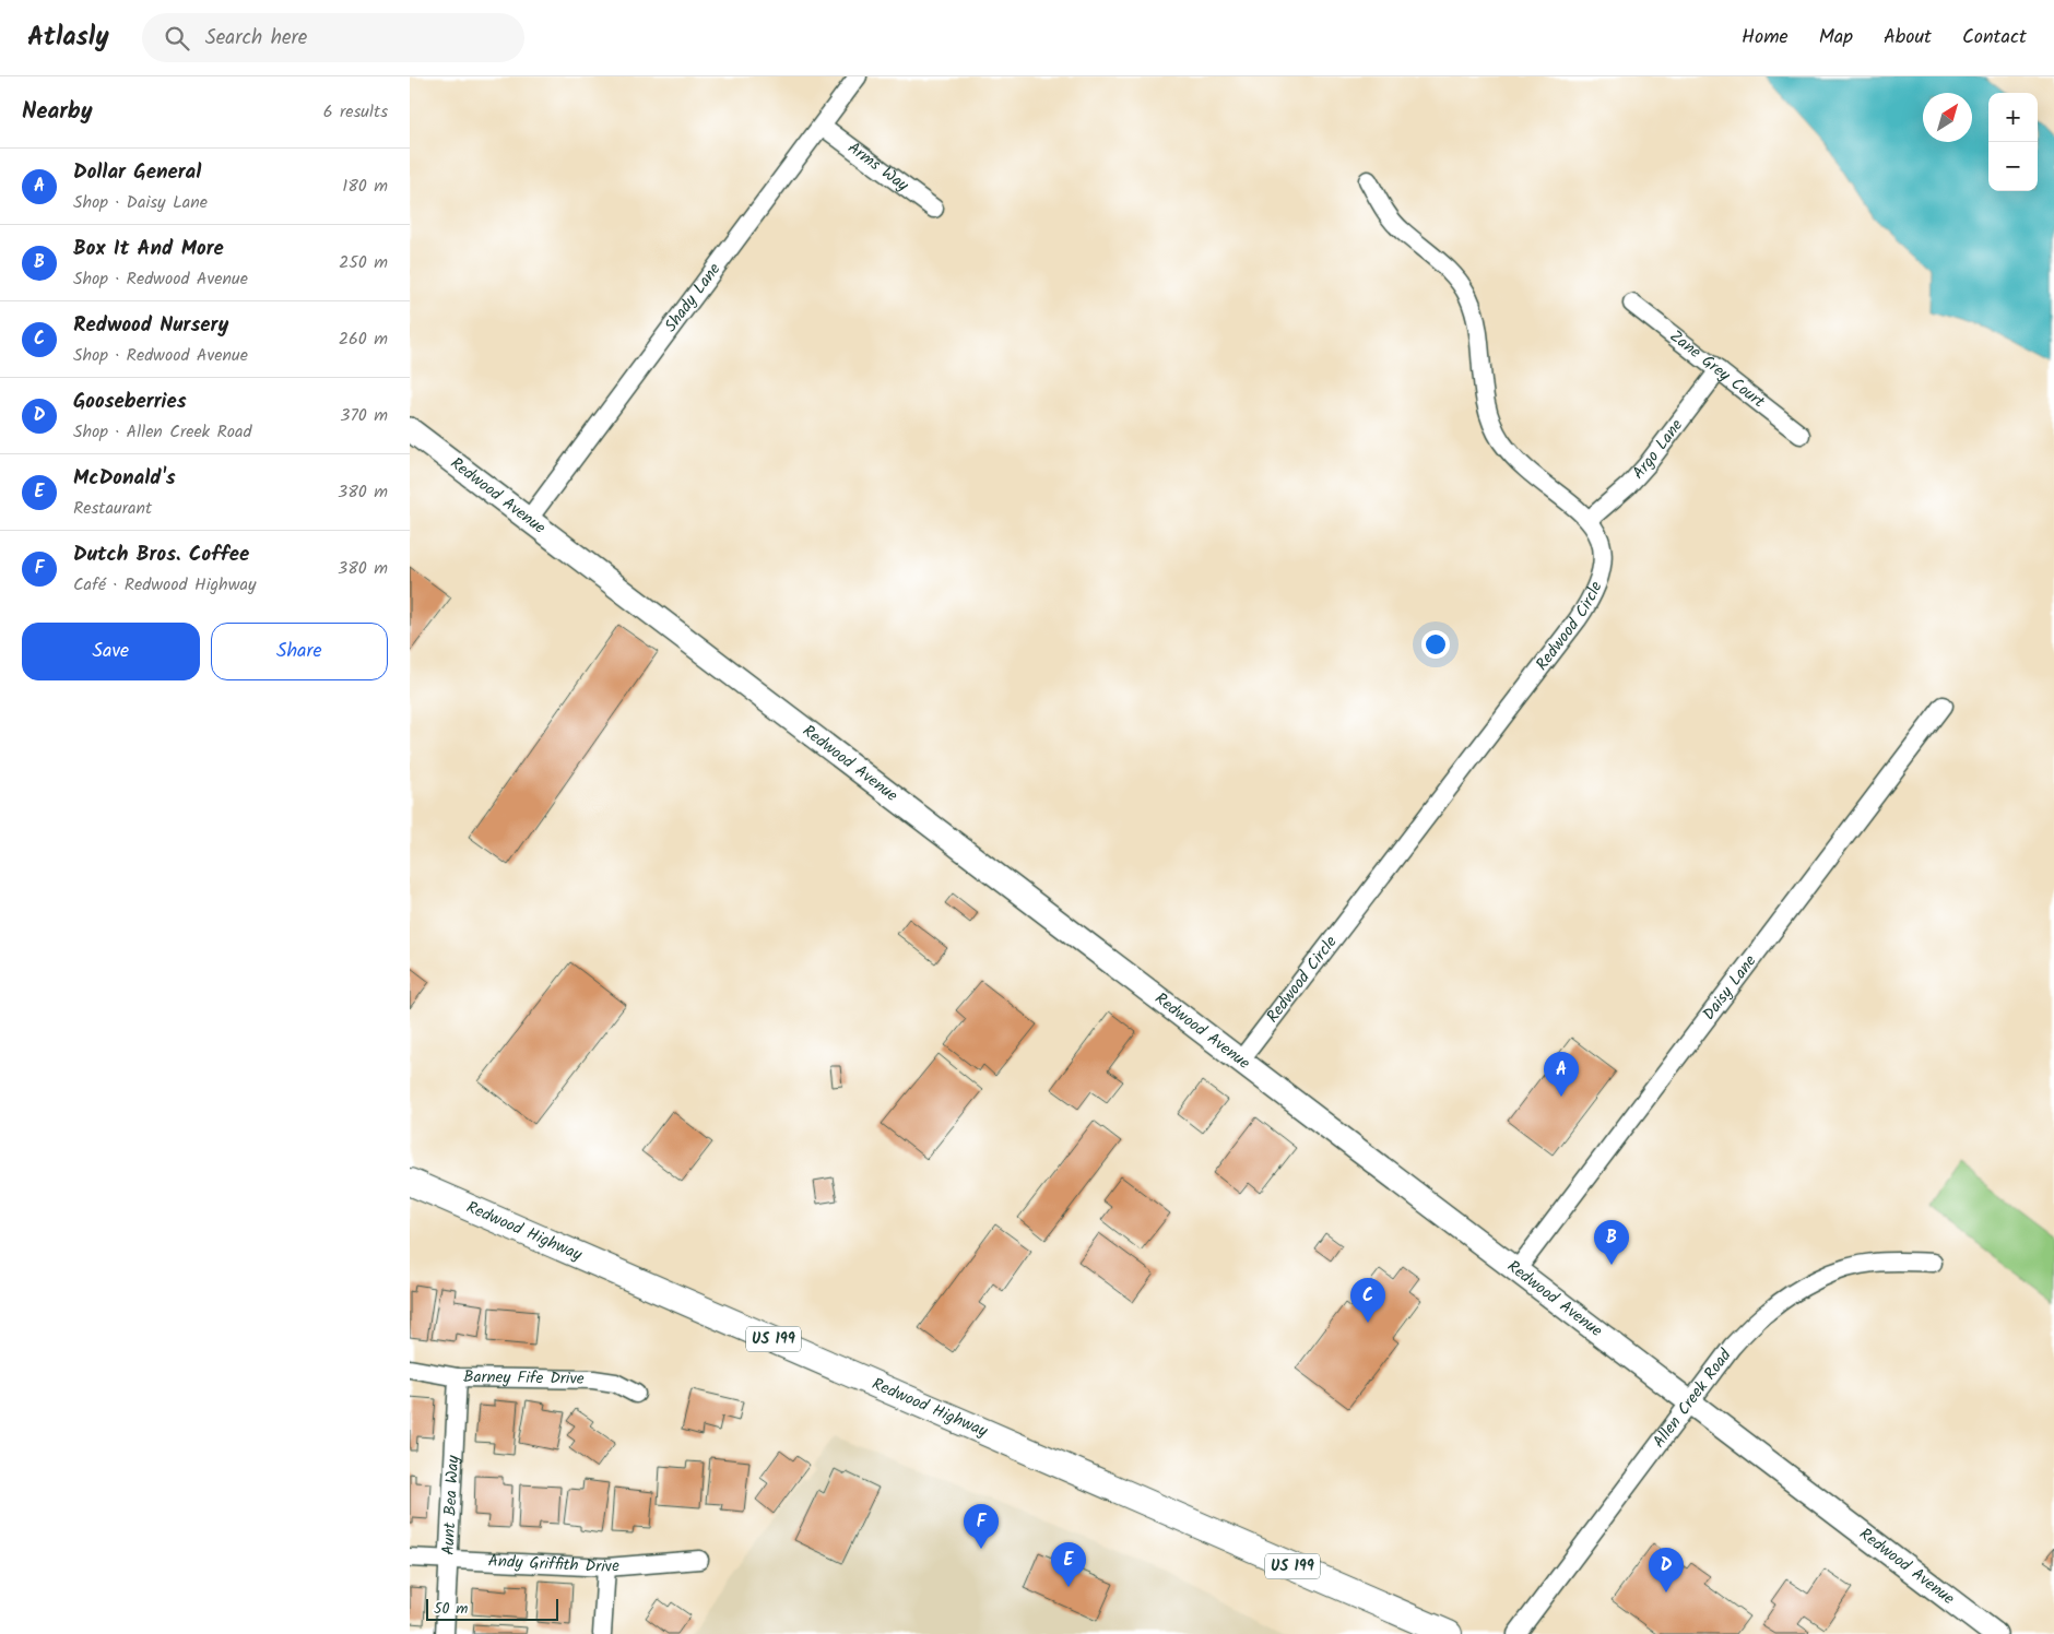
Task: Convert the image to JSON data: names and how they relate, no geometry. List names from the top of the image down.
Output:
{
  "streets": {
    "highway": ["Redwood Highway", "US 199"],
    "main road": ["Redwood Avenue"],
    "street": [
      "Arms Way",
      "Shady Lane",
      "Zane Grey Court",
      "Argo Lane",
      "Redwood Circle",
      "Daisy Lane",
      "Barney Fife Drive",
      "Allen Creek Road",
      "Aunt Bea Way",
      "Andy Griffith Drive"
    ]
  },
  "crossings": [
    ["Arms Way", "Shady Lane"],
    ["Shady Lane", "Redwood Avenue"],
    ["Zane Grey Court", "Argo Lane"],
    ["Argo Lane", "Redwood Circle"],
    ["Redwood Avenue", "Redwood Circle"],
    ["Redwood Avenue", "Daisy Lane"],
    ["Redwood Avenue", "Allen Creek Road"],
    ["Barney Fife Drive", "Aunt Bea Way"],
    ["Aunt Bea Way", "Andy Griffith Drive"]
  ],
  "scale_bar": "50 m",
  "north": "top right",
  "page": {
    "header": "Atlasly",
    "search": "Search here",
    "nav": [
      "Home",
      "Map",
      "About",
      "Contact"
    ],
    "heading": ["Nearby", "6 results"],
    "map_buttons": ["+", "−"],
    "list": [
      {
        "mark": "A",
        "name": "Dollar General",
        "note": "Shop · Daisy Lane",
        "value": "180 m"
      },
      {
        "mark": "B",
        "name": "Box It And More",
        "note": "Shop · Redwood Avenue",
        "value": "250 m"
      },
      {
        "mark": "C",
        "name": "Redwood Nursery",
        "note": "Shop · Redwood Avenue",
        "value": "260 m"
      },
      {
        "mark": "D",
        "name": "Gooseberries",
        "note": "Shop · Allen Creek Road",
        "value": "370 m"
      },
      {
        "mark": "E",
        "name": "McDonald's",
        "note": "Restaurant",
        "value": "380 m"
      },
      {
        "mark": "F",
        "name": "Dutch Bros. Coffee",
        "note": "Café · Redwood Highway",
        "value": "380 m"
      }
    ],
    "buttons": ["Save", "Share"],
    "pins": [
      "A",
      "B",
      "C",
      "F",
      "E",
      "D"
    ],
    "scale": "50 m"
  }
}
